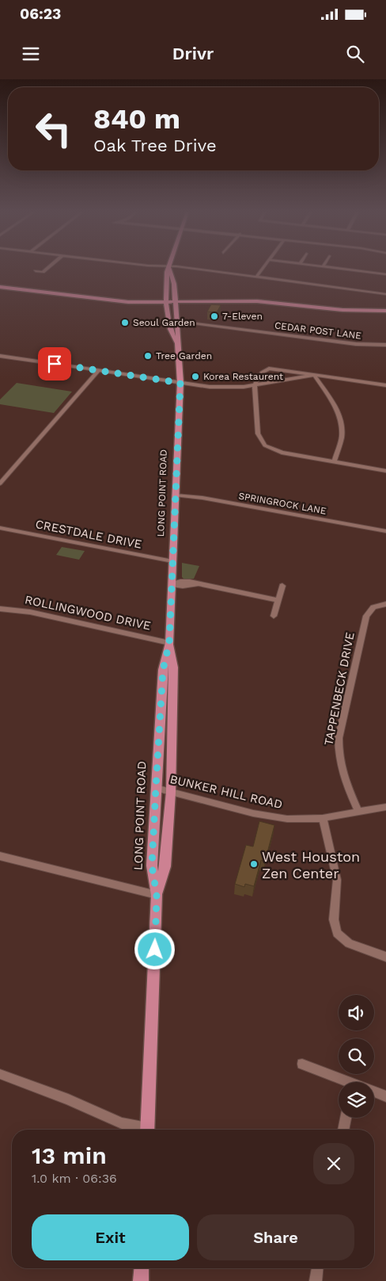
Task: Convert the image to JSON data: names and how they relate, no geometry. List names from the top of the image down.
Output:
{
  "streets": {
    "main road": ["LONG POINT ROAD"],
    "street": [
      "CEDAR POST LANE",
      "SPRINGROCK LANE",
      "CRESTDALE DRIVE",
      "ROLLINGWOOD DRIVE",
      "TAPPENBECK DRIVE",
      "BUNKER HILL ROAD"
    ]
  },
  "crossings": [
    ["CEDAR POST LANE", "LONG POINT ROAD"],
    ["LONG POINT ROAD", "SPRINGROCK LANE"],
    ["LONG POINT ROAD", "CRESTDALE DRIVE"],
    ["LONG POINT ROAD", "ROLLINGWOOD DRIVE"],
    ["LONG POINT ROAD", "BUNKER HILL ROAD"],
    ["TAPPENBECK DRIVE", "BUNKER HILL ROAD"]
  ],
  "places": [
    "7-Eleven",
    "Seoul Garden",
    "Tree Garden",
    "Korea Restaurent",
    "West Houston Zen Center"
  ],
  "page": {
    "status": "06:23",
    "header": "Drivr",
    "turn": ["840 m", "Oak Tree Drive"],
    "heading": ["13 min", "1.0 km · 06:36"],
    "buttons": ["Exit", "Share"]
  }
}
